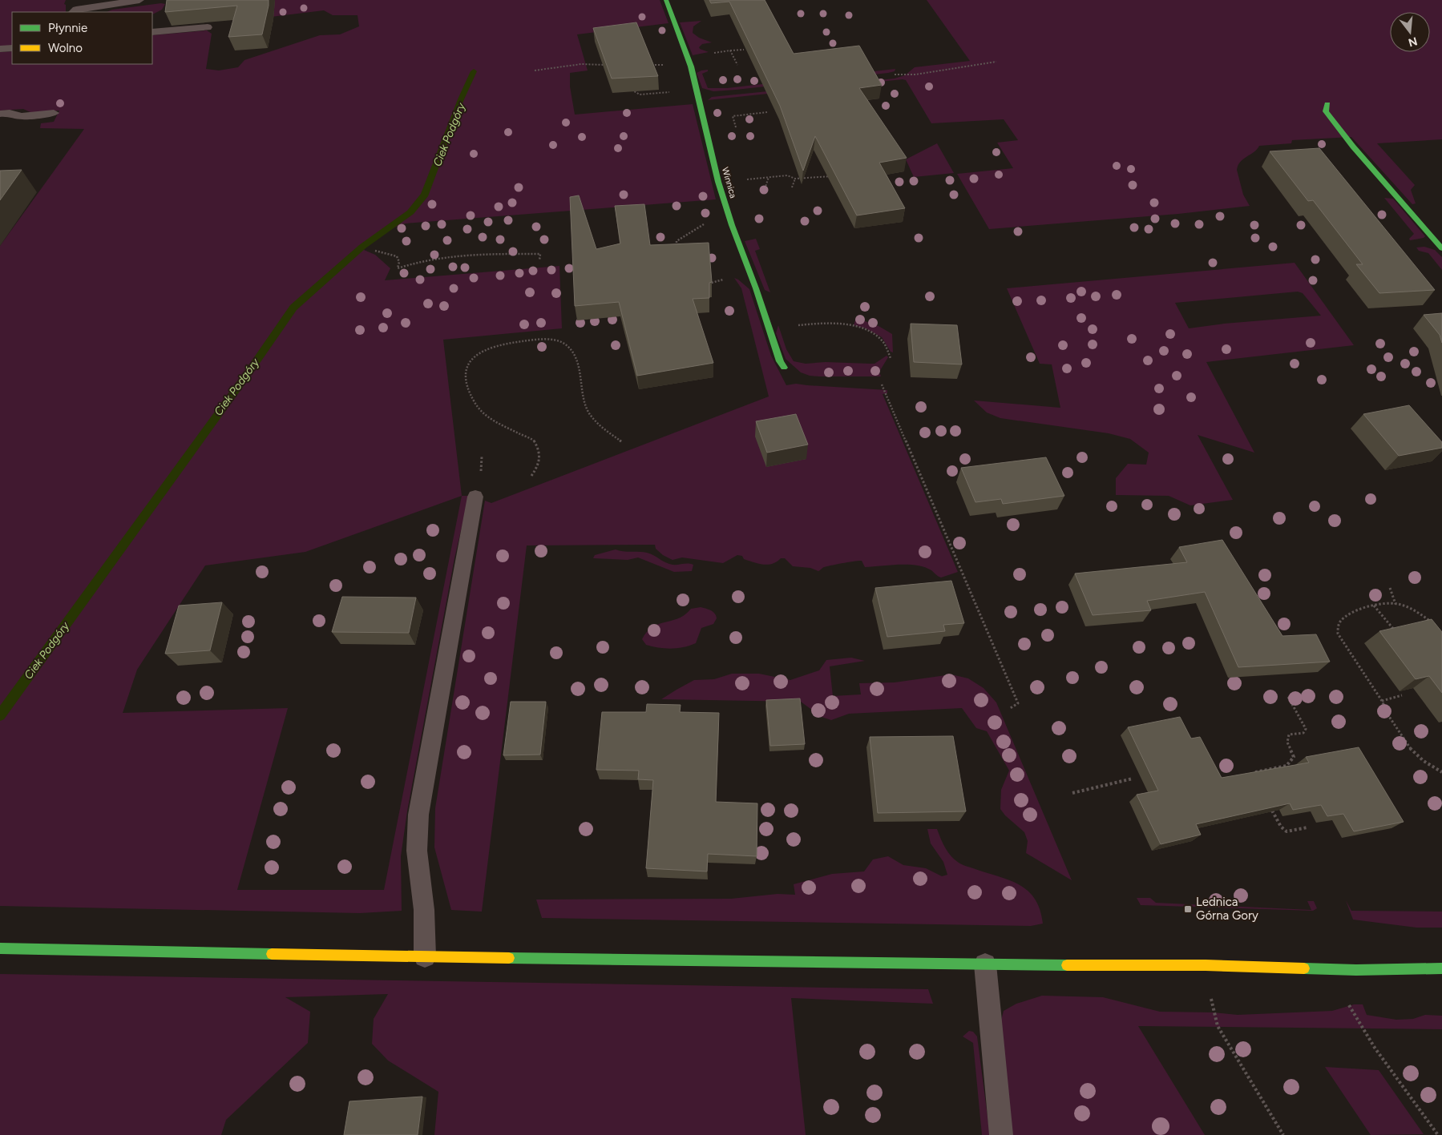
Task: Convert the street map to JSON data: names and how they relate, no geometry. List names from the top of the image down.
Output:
{
  "streets": {
    "street": ["Winnica"]
  },
  "water": ["Ciek Podgóry"],
  "places": {
    "transit": ["Lednica Górna Gory"]
  },
  "legend": ["Płynnie", "Wolno"],
  "north": "bottom"
}
